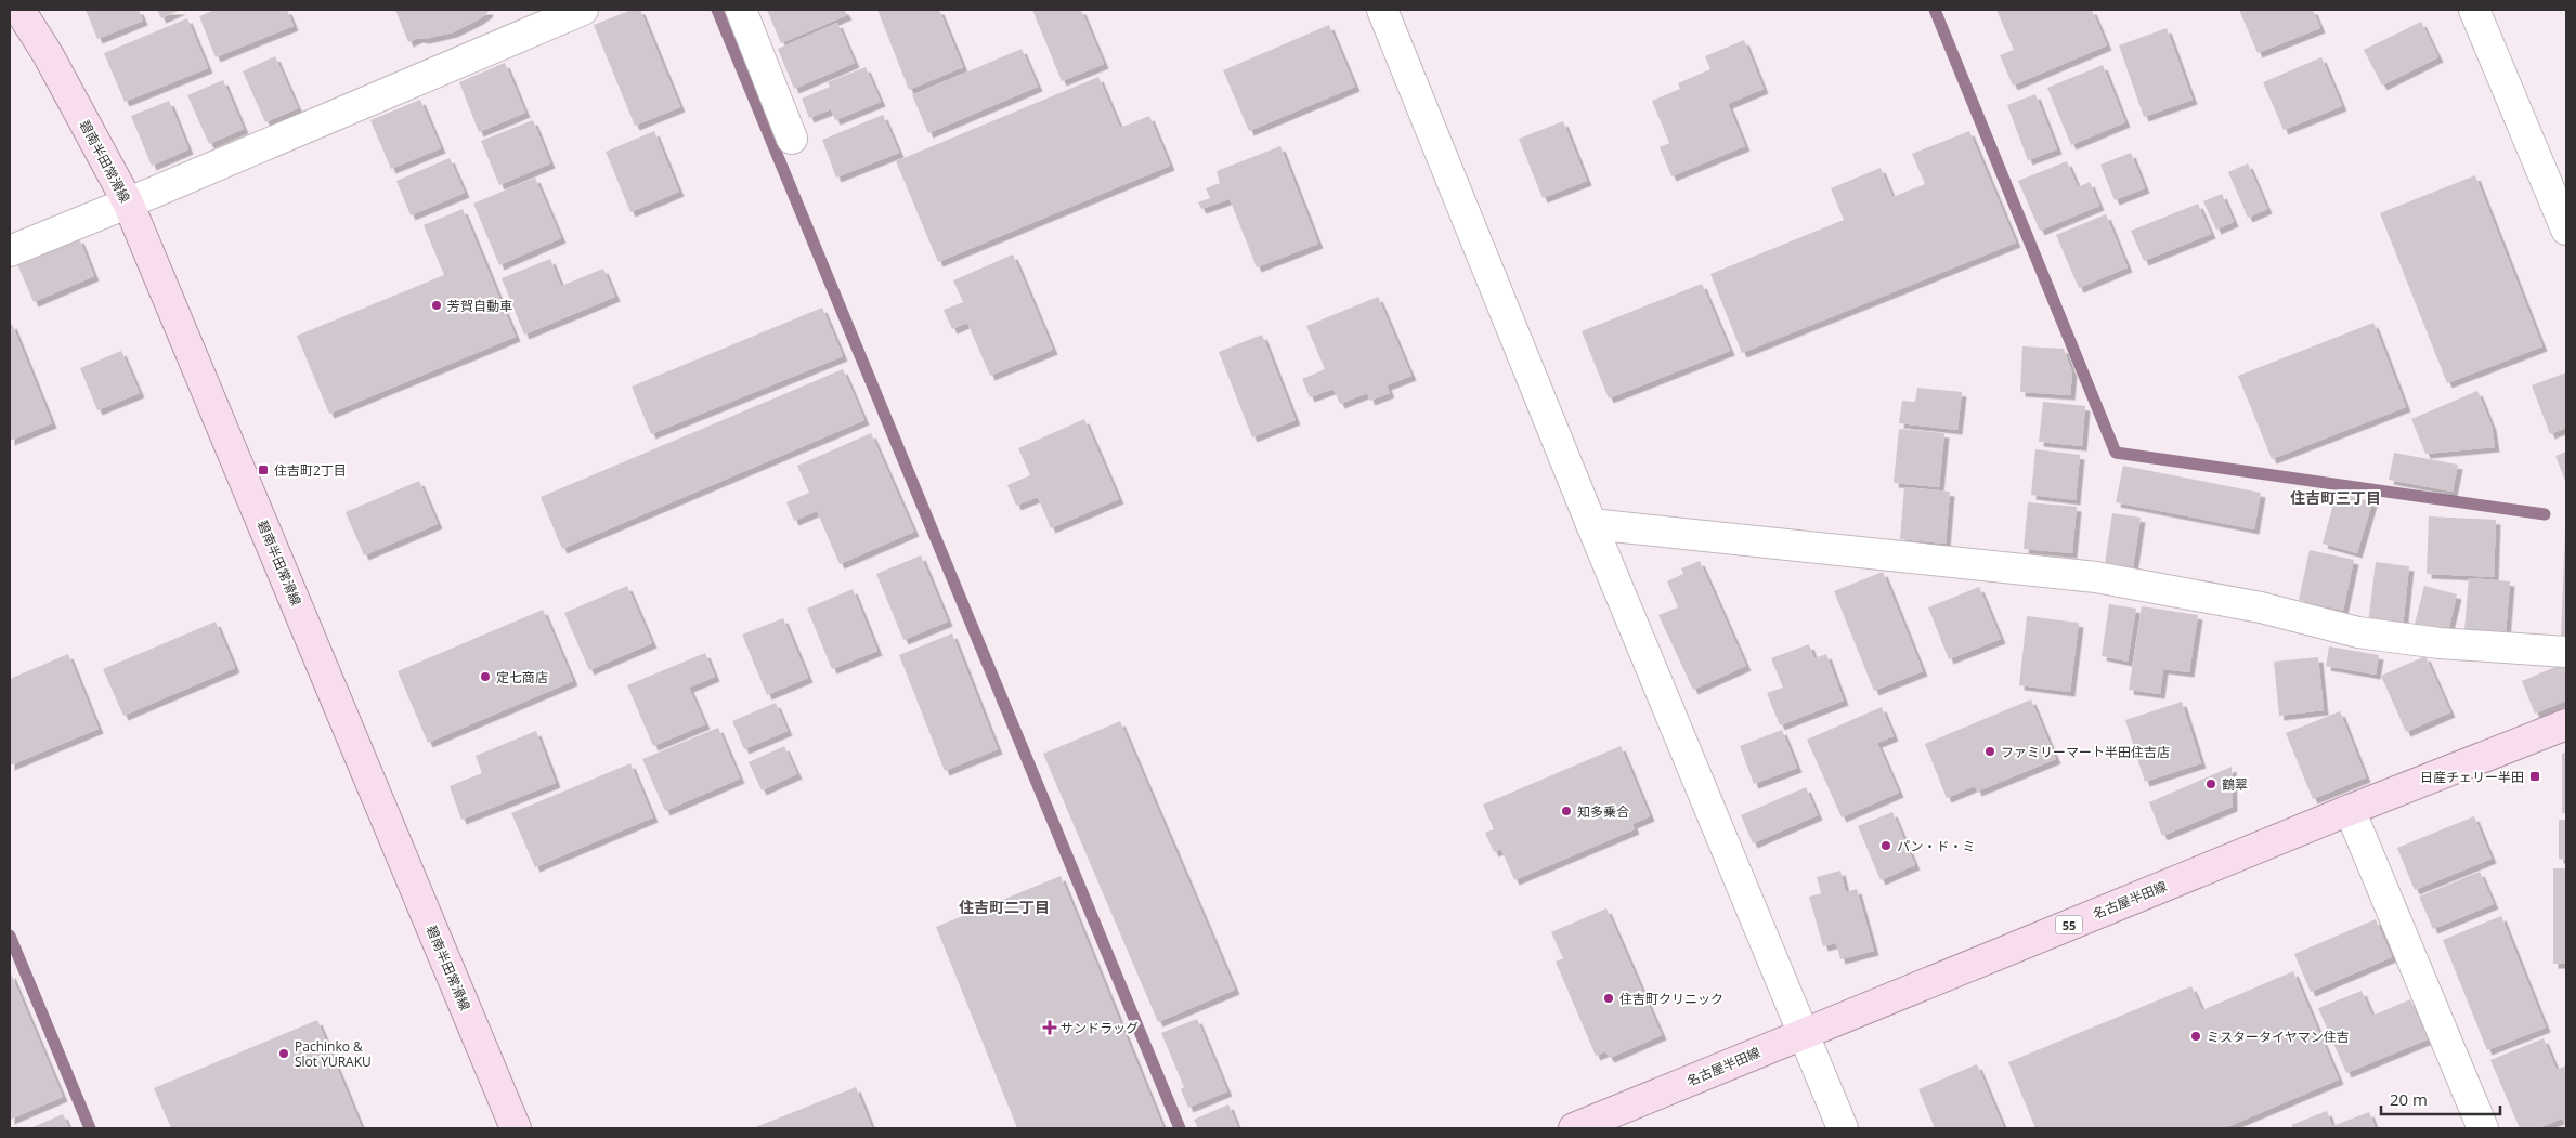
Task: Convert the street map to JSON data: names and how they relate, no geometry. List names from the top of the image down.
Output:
{
  "streets": {
    "main road": ["碧南半田常滑線", "名古屋半田線", "55"]
  },
  "districts": ["住吉町三丁目", "住吉町二丁目"],
  "places": {
    "other": [
      "芳賀自動車",
      "定七商店",
      "ファミリーマート半田住吉店",
      "鶴翠",
      "知多乗合",
      "パン・ド・ミ",
      "住吉町クリニック",
      "ミスタータイヤマン住吉",
      "Pachinko & Slot YURAKU"
    ],
    "transit": ["住吉町2丁目", "日産チェリー半田"],
    "health": ["サンドラッグ"]
  },
  "scale_bar": "20 m"
}
